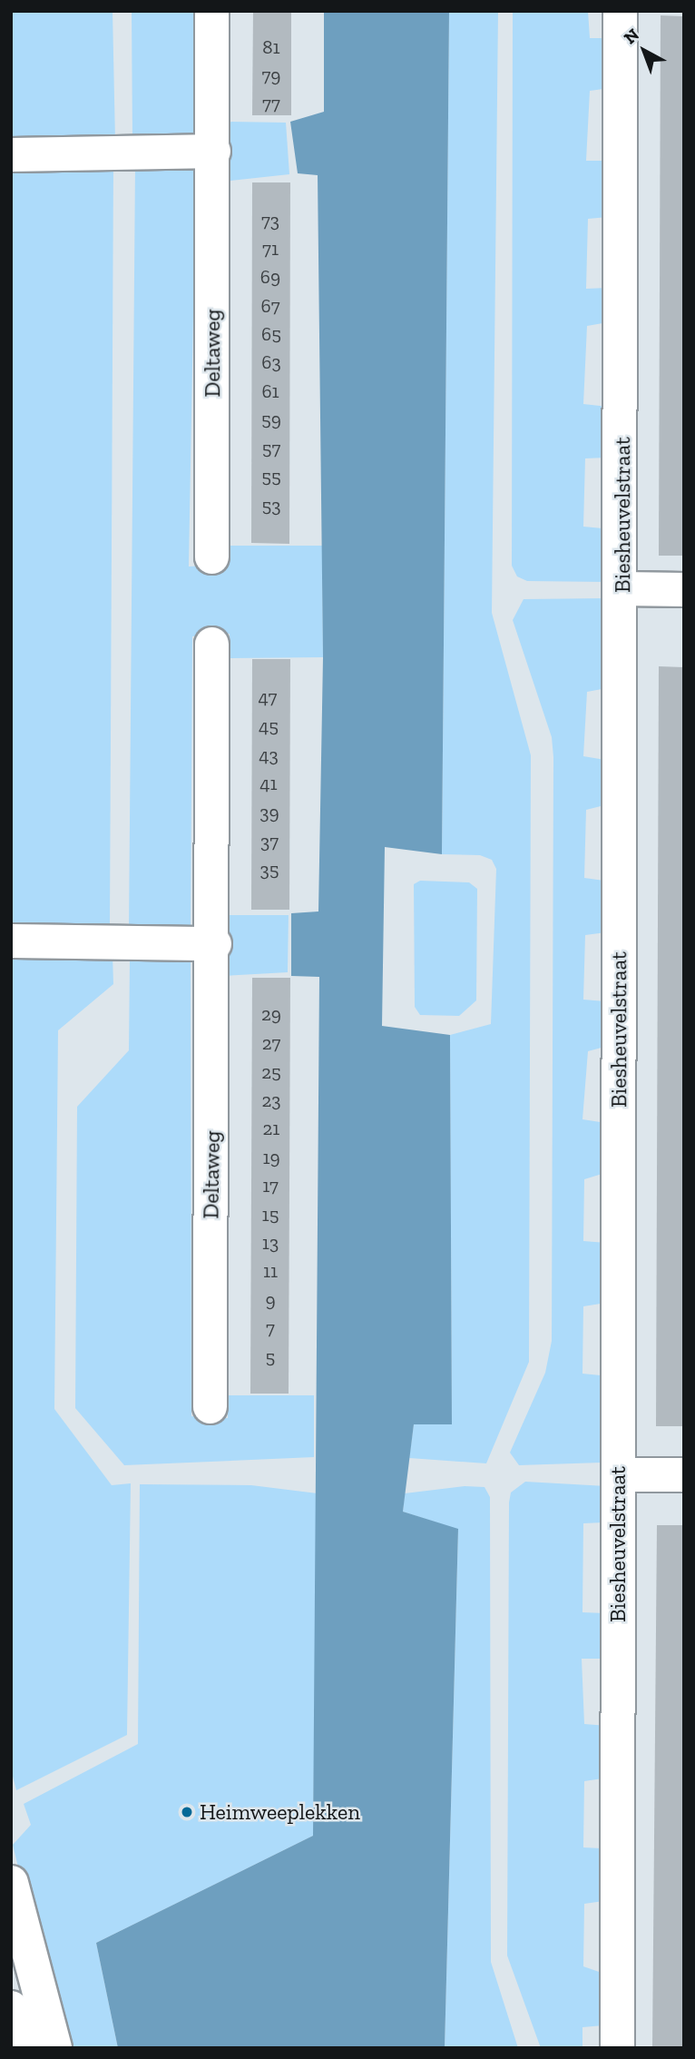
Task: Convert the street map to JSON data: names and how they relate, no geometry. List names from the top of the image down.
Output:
{
  "streets": {
    "street": ["Deltaweg", "Biesheuvelstraat"]
  },
  "places": ["Heimweeplekken"],
  "house_numbers": [
    "81",
    "79",
    "77",
    "73",
    "71",
    "69",
    "67",
    "65",
    "63",
    "61",
    "59",
    "57",
    "55",
    "53",
    "47",
    "45",
    "43",
    "41",
    "39",
    "37",
    "35",
    "29",
    "27",
    "25",
    "23",
    "21",
    "19",
    "17",
    "15",
    "13",
    "11",
    "9",
    "7",
    "5"
  ],
  "north": "top left"
}
